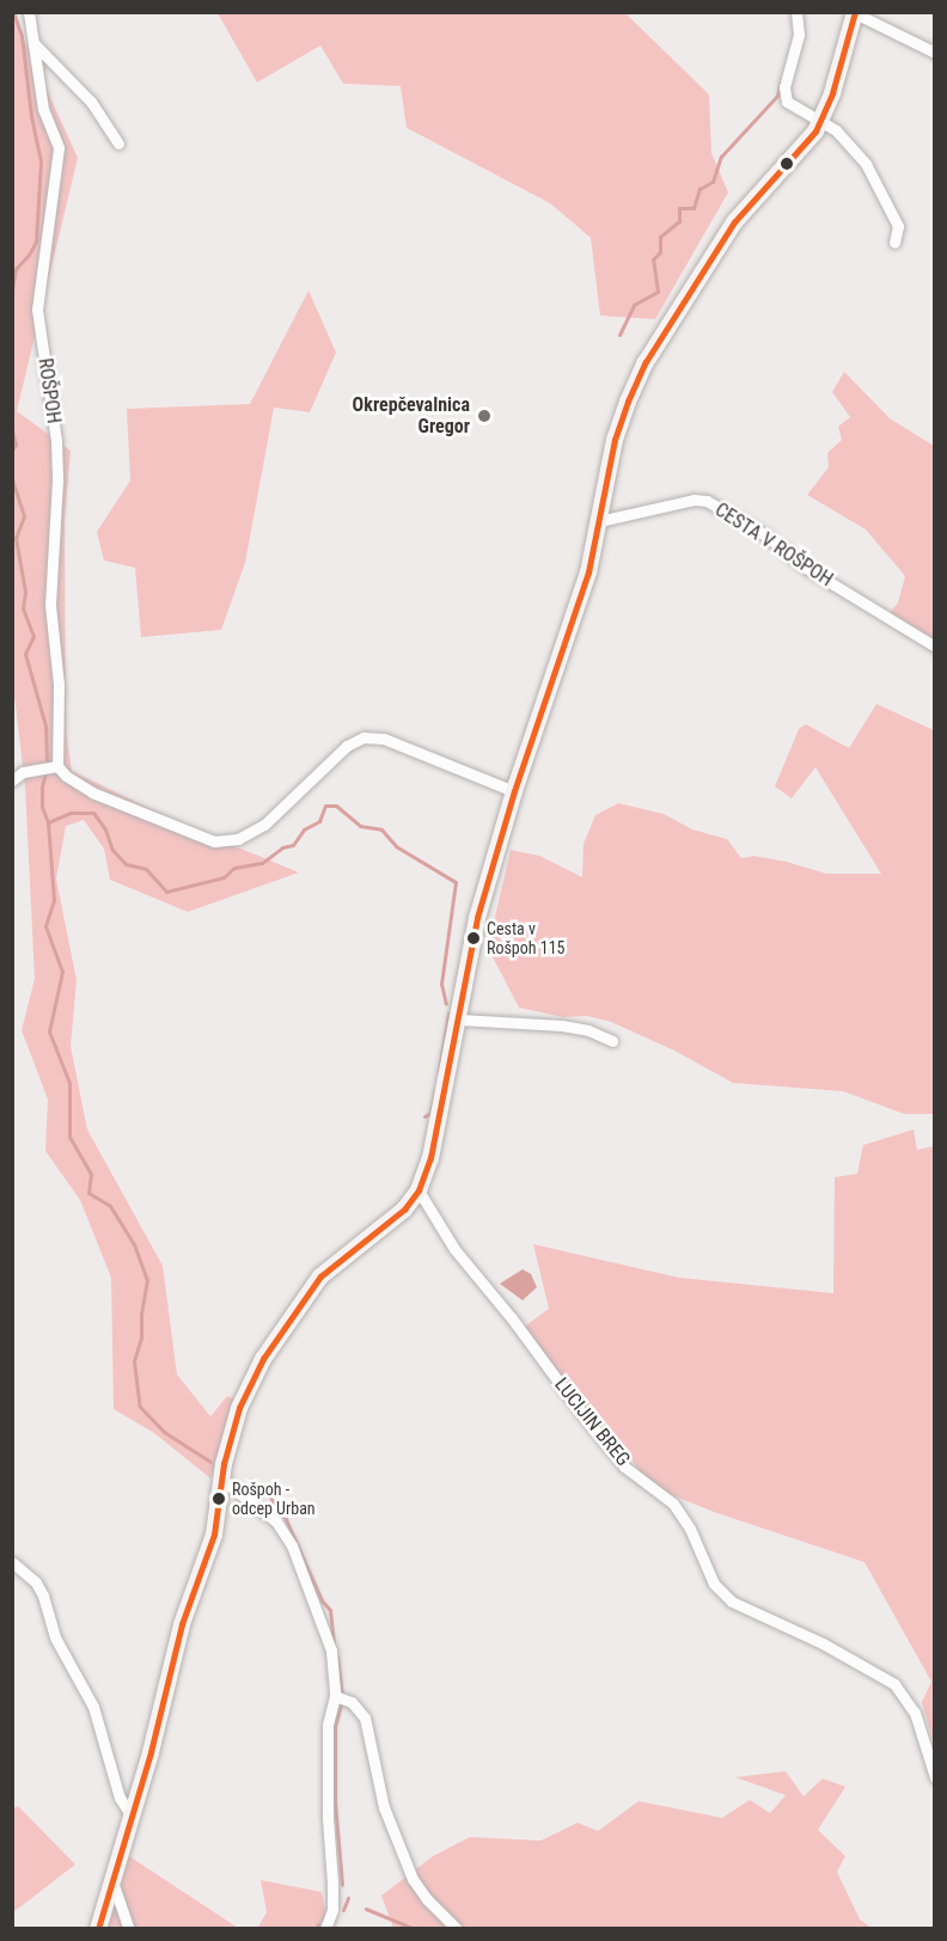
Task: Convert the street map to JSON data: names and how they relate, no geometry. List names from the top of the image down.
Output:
{
  "streets": {
    "street": ["ROŠPOH", "CESTA V ROŠPOH", "LUCIJIN BREG"]
  },
  "places": ["Okrepčevalnica Gregor", "Cesta v Rošpoh 115", "Rošpoh - odcep Urban"]
}
